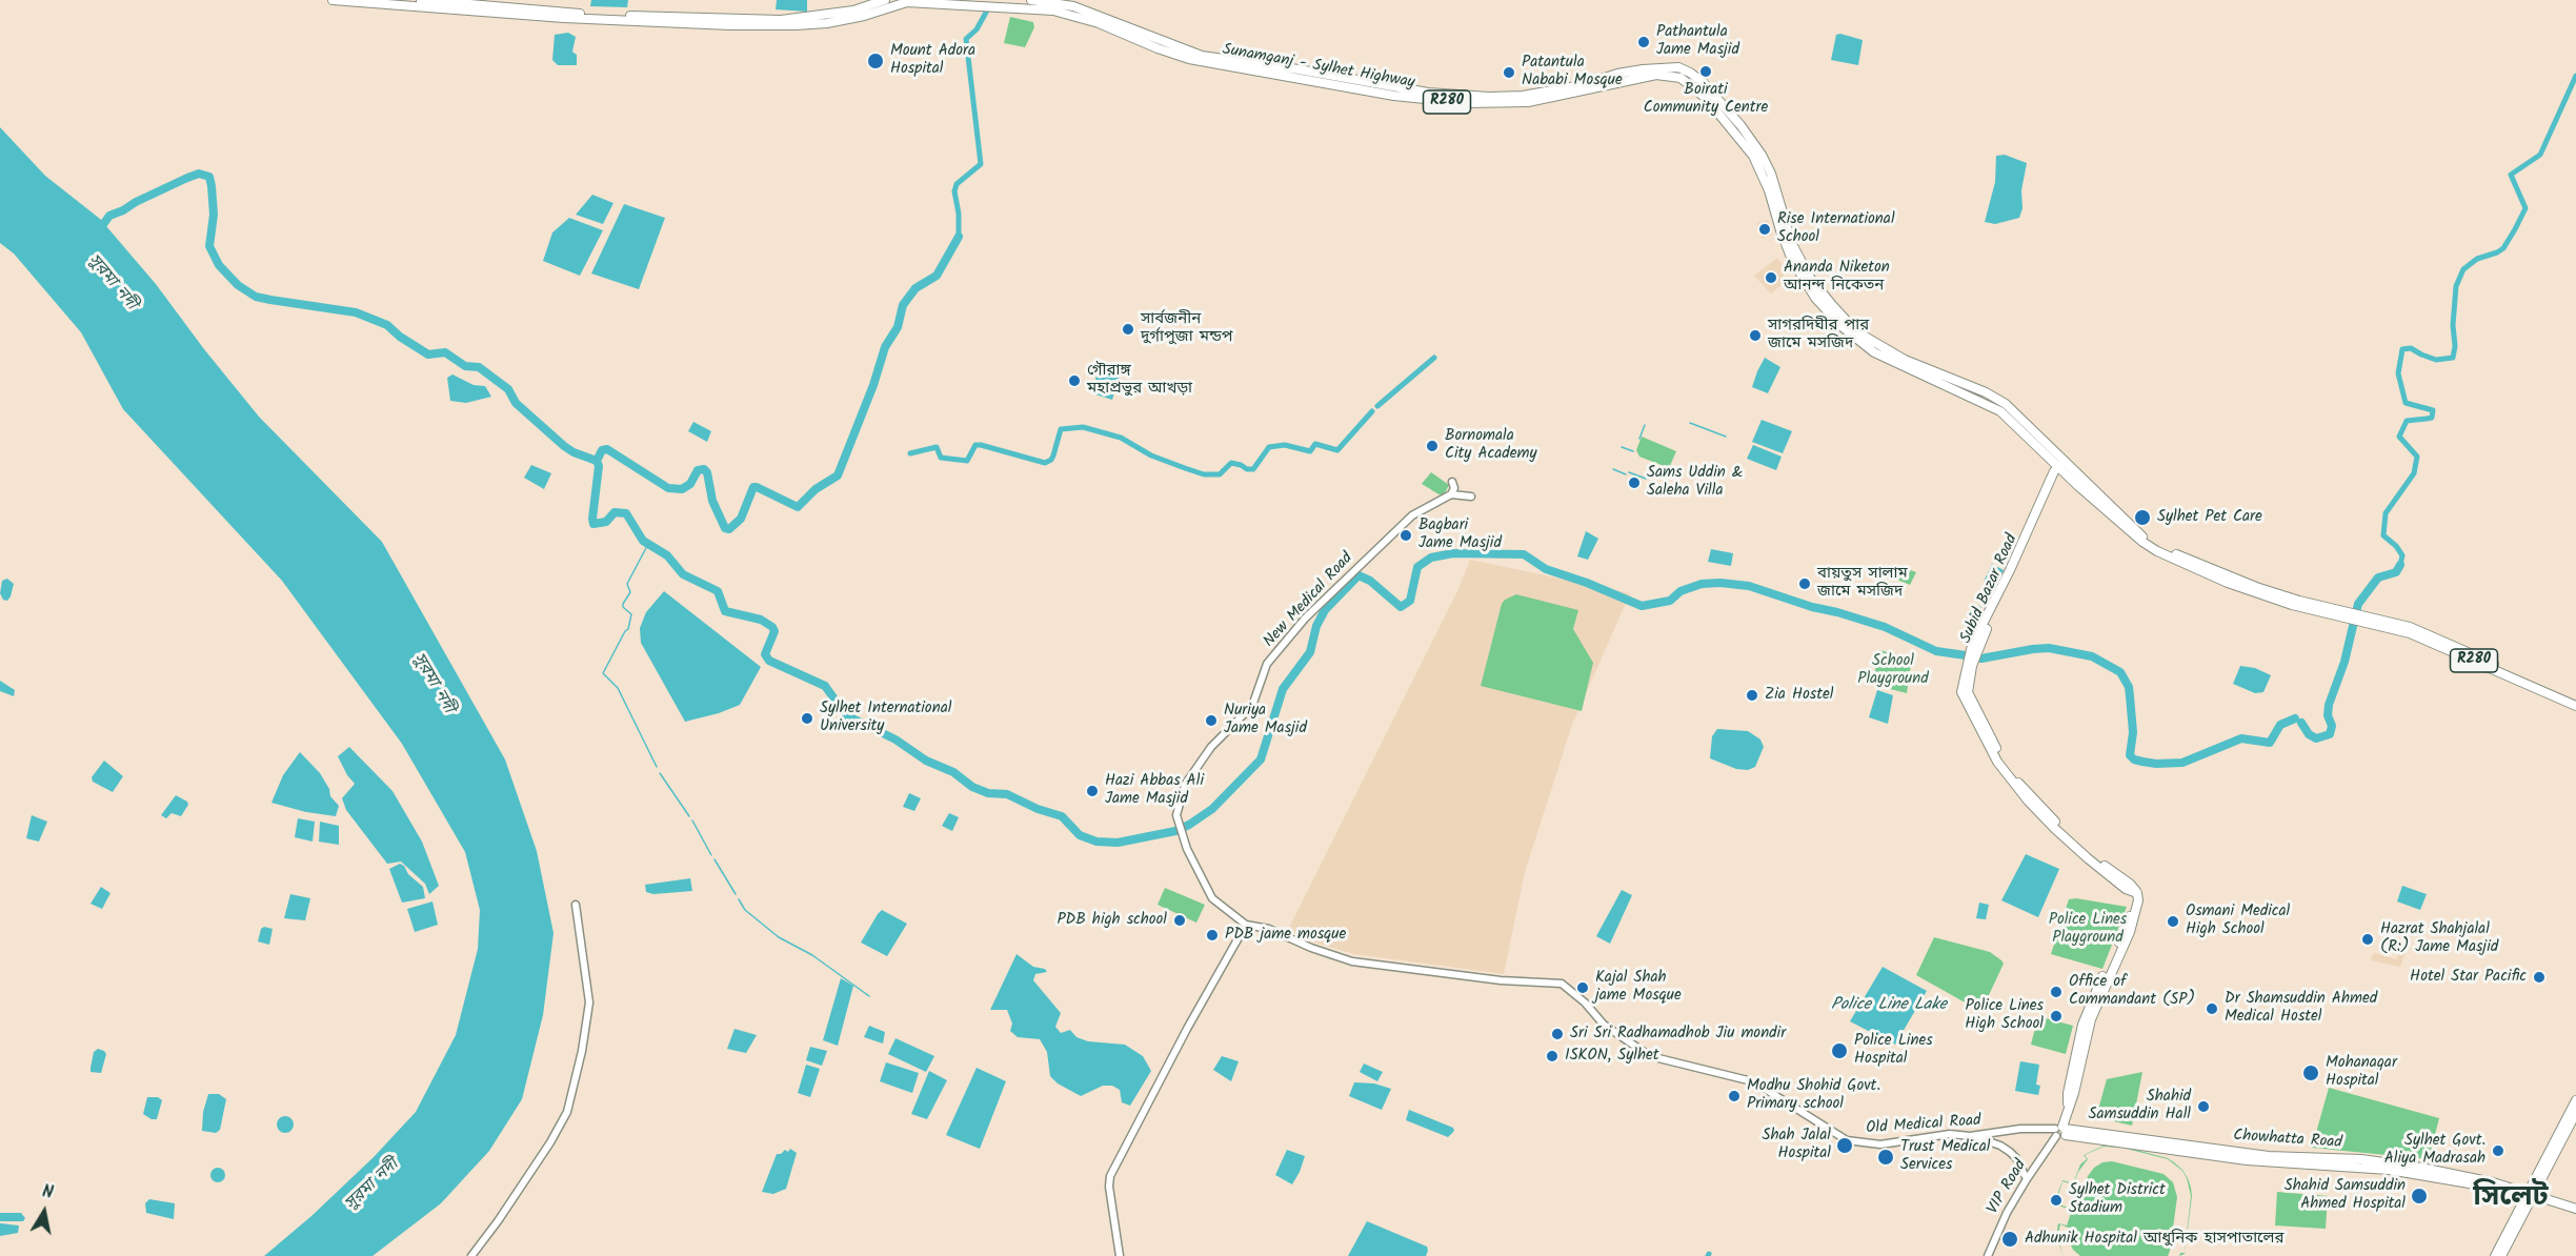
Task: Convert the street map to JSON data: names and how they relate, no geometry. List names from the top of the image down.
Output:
{
  "streets": {
    "main road": [
      "Sunamganj - Sylhet Highway",
      "R280",
      "Subid Bazar Road",
      "Chowhatta Road"
    ],
    "street": ["New Medical Road", "Old Medical Road", "VIP Road"]
  },
  "crossings": [
    ["Sunamganj - Sylhet Highway", "Subid Bazar Road"],
    ["Subid Bazar Road", "Old Medical Road"],
    ["Subid Bazar Road", "Chowhatta Road"],
    ["Subid Bazar Road", "VIP Road"],
    ["New Medical Road", "Old Medical Road"],
    ["Old Medical Road", "Chowhatta Road"],
    ["Old Medical Road", "VIP Road"],
    ["Chowhatta Road", "VIP Road"]
  ],
  "districts": ["সিলেট"],
  "water": ["সুরমা নদী", "Police Line Lake"],
  "parks": ["School Playground", "Police Lines Playground"],
  "places": [
    "Pathantula Jame Masjid",
    "Mount Adora Hospital",
    "Boirati Community Centre",
    "Patantula Nababi Mosque",
    "Rise International School",
    "Ananda Niketon আনন্দ নিকেতন",
    "সার্বজনীন দুর্গাপুজা মন্ডপ",
    "সাগরদিঘীর পার জামে মসজিদ",
    "গৌরাঙ্গ মহাপ্রভুর আখড়া",
    "Bornomala City Academy",
    "Sams Uddin & Saleha Villa",
    "Sylhet Pet Care",
    "Bagbari Jame Masjid",
    "বায়তুস সালাম জামে মসজিদ",
    "Zia Hostel",
    "Sylhet International University",
    "Nuriya Jame Masjid",
    "Hazi Abbas Ali Jame Masjid",
    "PDB high school",
    "Osmani Medical High School",
    "PDB jame mosque",
    "Hazrat Shahjalal (R:) Jame Masjid",
    "Hotel Star Pacific",
    "Kajal Shah jame Mosque",
    "Office of Commandant (SP)",
    "Dr Shamsuddin Ahmed Medical Hostel",
    "Police Lines High School",
    "Sri Sri Radhamadhob Jiu mondir",
    "Police Lines Hospital",
    "ISKON, Sylhet",
    "Mohanagar Hospital",
    "Modhu Shohid Govt. Primary school",
    "Shahid Samsuddin Hall",
    "Shah Jalal Hospital",
    "Sylhet Govt. Aliya Madrasah",
    "Trust Medical Services",
    "Shahid Samsuddin Ahmed Hospital",
    "Sylhet District Stadium",
    "Adhunik Hospital আধুনিক হাসপাতালের"
  ],
  "north": "top"
}
